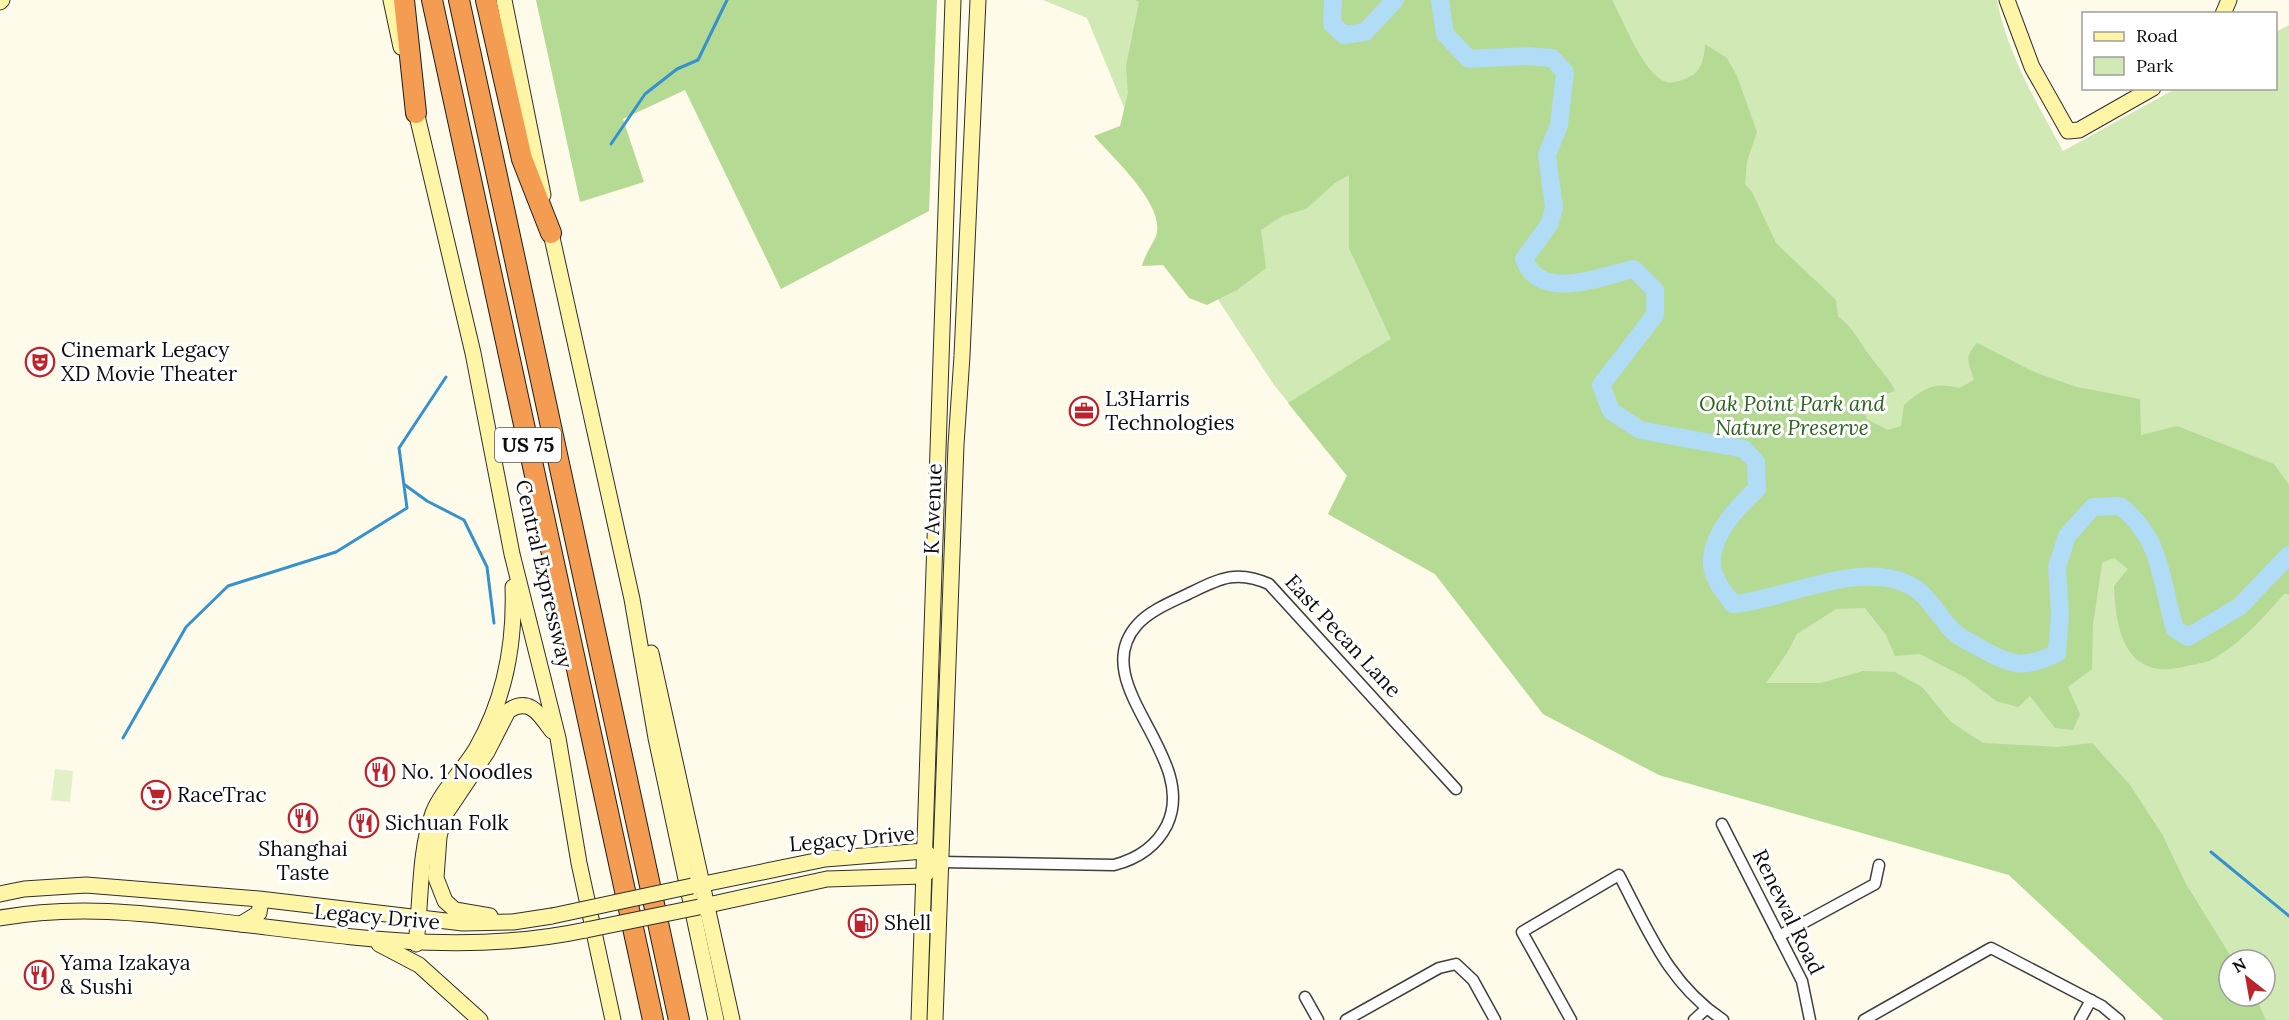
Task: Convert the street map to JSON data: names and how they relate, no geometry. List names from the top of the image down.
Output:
{
  "streets": {
    "highway": ["US 75", "Central Expressway"],
    "main road": ["K Avenue", "Legacy Drive"],
    "street": ["East Pecan Lane", "Renewal Road"]
  },
  "crossings": [
    ["K Avenue", "East Pecan Lane"],
    ["K Avenue", "Legacy Drive"],
    ["East Pecan Lane", "Legacy Drive"]
  ],
  "parks": ["Oak Point Park and Nature Preserve"],
  "places": {
    "theatre": ["Cinemark Legacy XD Movie Theater"],
    "office": ["L3Harris Technologies"],
    "restaurant": [
      "No. 1 Noodles",
      "Shanghai Taste",
      "Sichuan Folk",
      "Yama Izakaya & Sushi"
    ],
    "supermarket": ["RaceTrac"],
    "fuel station": ["Shell"]
  },
  "legend": ["Road", "Park"],
  "north": "top left"
}
